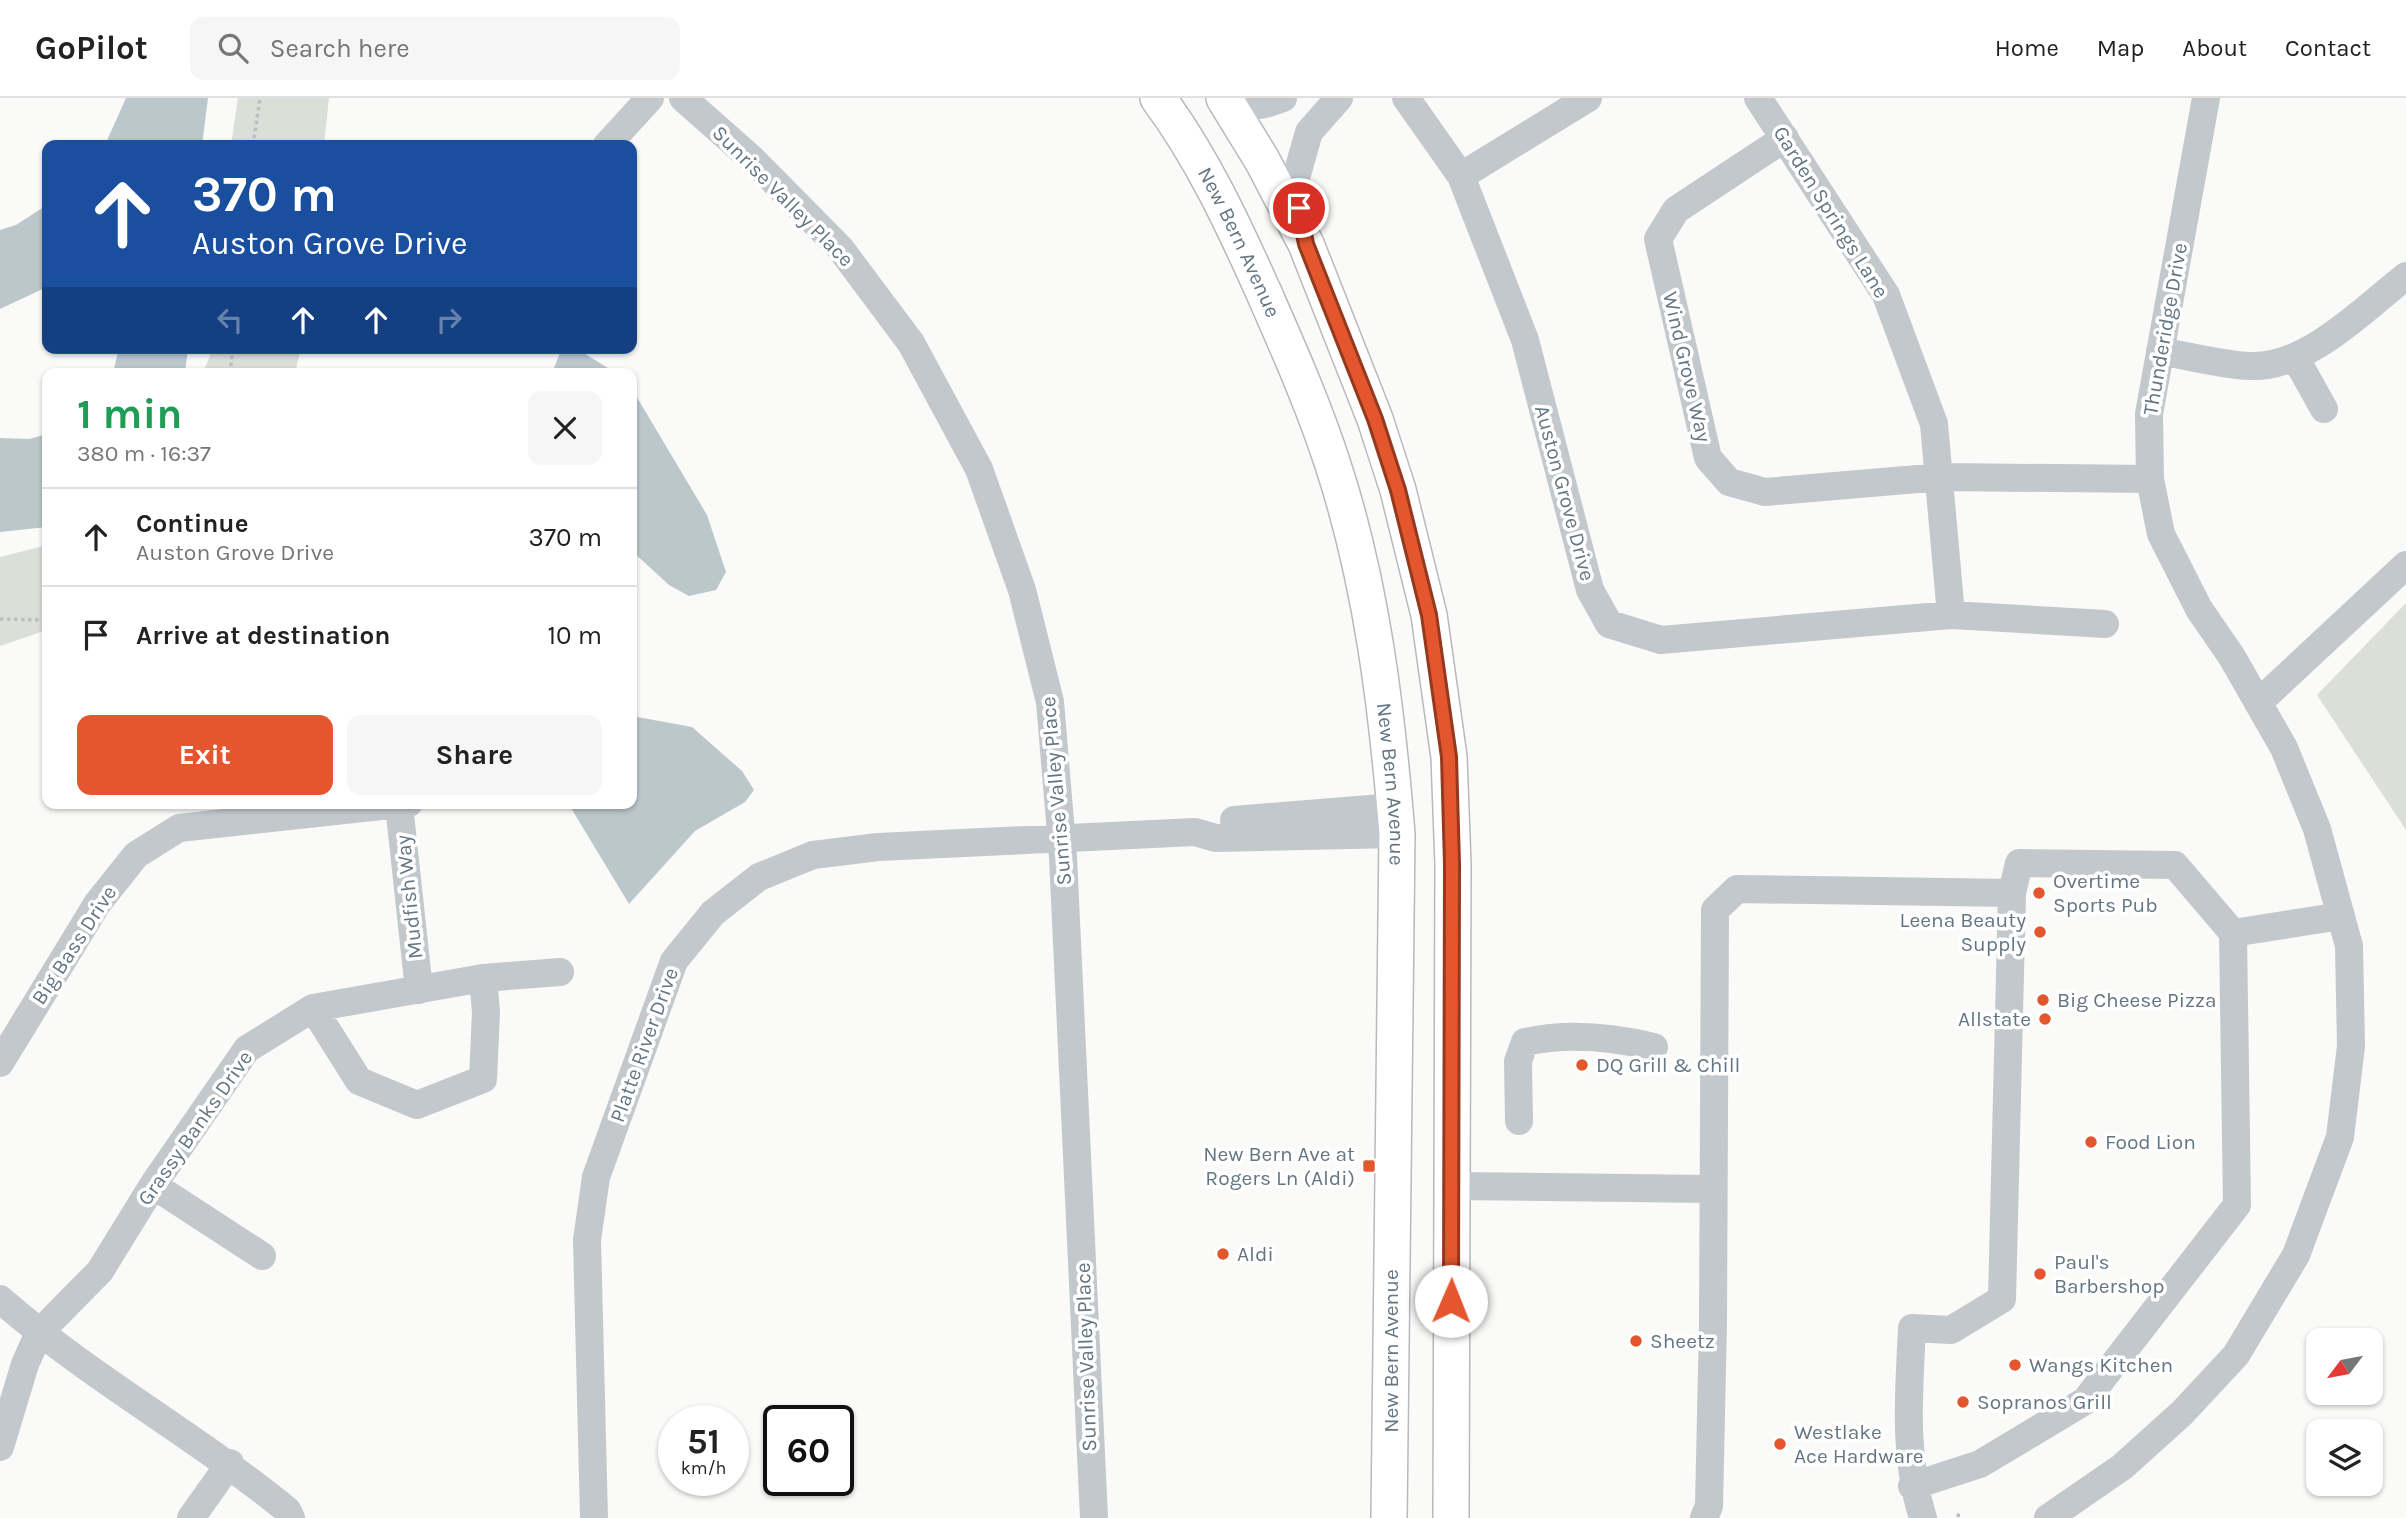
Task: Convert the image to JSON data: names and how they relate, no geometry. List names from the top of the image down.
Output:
{
  "streets": {
    "main road": ["New Bern Avenue"],
    "street": [
      "Sunrise Valley Place",
      "Garden Springs Lane",
      "Thunderidge Drive",
      "Wind Grove Way",
      "Auston Grove Drive",
      "Mudfish Way",
      "Big Bass Drive",
      "Platte River Drive",
      "Grassy Banks Drive"
    ]
  },
  "crossings": [
    ["Sunrise Valley Place", "Platte River Drive"],
    ["Garden Springs Lane", "Wind Grove Way"],
    ["Garden Springs Lane", "Auston Grove Drive"],
    ["New Bern Avenue", "Platte River Drive"],
    ["Thunderidge Drive", "Wind Grove Way"],
    ["Mudfish Way", "Grassy Banks Drive"]
  ],
  "places": {
    "other": [
      "Overtime Sports Pub",
      "Leena Beauty Supply",
      "Big Cheese Pizza",
      "Allstate",
      "DQ Grill & Chill",
      "Food Lion",
      "Aldi",
      "Paul's Barbershop",
      "Sheetz",
      "Wangs Kitchen",
      "Sopranos Grill",
      "Westlake Ace Hardware"
    ],
    "transit": ["New Bern Ave at Rogers Ln (Aldi)"]
  },
  "north": "bottom left",
  "page": {
    "header": "GoPilot",
    "search": "Search here",
    "nav": [
      "Home",
      "Map",
      "About",
      "Contact"
    ],
    "turn": ["370 m", "Auston Grove Drive"],
    "heading": ["1 min", "380 m · 16:37"],
    "list": [
      {
        "name": "Continue",
        "note": "Auston Grove Drive",
        "value": "370 m"
      },
      {
        "name": "Arrive at destination",
        "value": "10 m"
      }
    ],
    "buttons": ["Exit", "Share"],
    "speed": "51 km/h",
    "limit": "60"
  }
}
